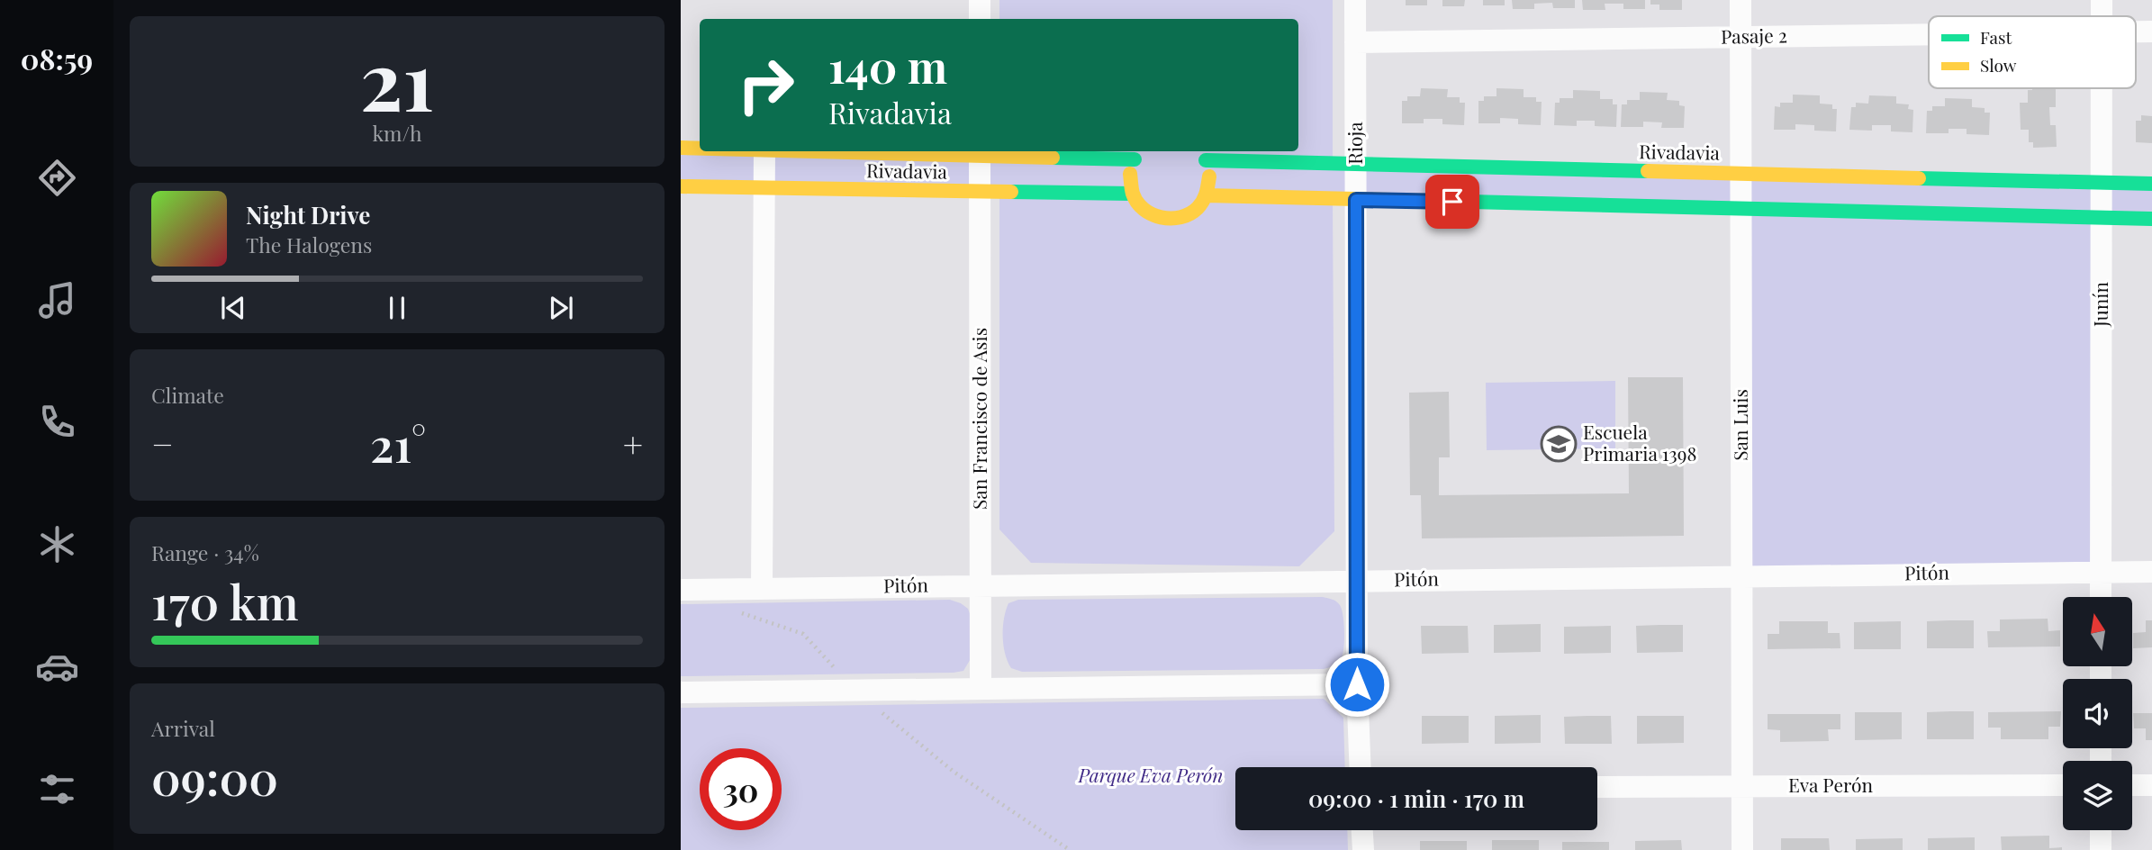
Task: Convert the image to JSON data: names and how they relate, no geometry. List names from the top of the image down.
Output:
{
  "streets": {
    "street": [
      "Pasaje 2",
      "Rioja",
      "Rivadavia",
      "Junín",
      "San Francisco de Asis",
      "San Luis",
      "Pitón",
      "Eva Perón"
    ]
  },
  "crossings": [
    ["Pasaje 2", "Rioja"],
    ["Pasaje 2", "San Luis"],
    ["Rioja", "Rivadavia"],
    ["Rioja", "Pitón"],
    ["Rivadavia", "Junín"],
    ["Rivadavia", "San Francisco de Asis"],
    ["Rivadavia", "San Luis"],
    ["Junín", "Pitón"],
    ["San Francisco de Asis", "Pitón"],
    ["San Luis", "Pitón"],
    ["San Luis", "Eva Perón"]
  ],
  "parks": ["Parque Eva Perón"],
  "places": {
    "school or university": ["Escuela Primaria 1398"]
  },
  "legend": ["Fast", "Slow"],
  "north": "top",
  "page": {
    "tabs": "08:59",
    "tile": [
      ["21", "km/h"],
      "Climate",
      ["Range · 34%", "170 km"],
      ["Arrival", "09:00"]
    ],
    "turn": ["140 m", "Rivadavia"],
    "song": ["Night Drive", "The Halogens"],
    "heat": ["−", "21°", "+"],
    "limit": "30",
    "trip": "09:00 · 1 min · 170 m"
  }
}
